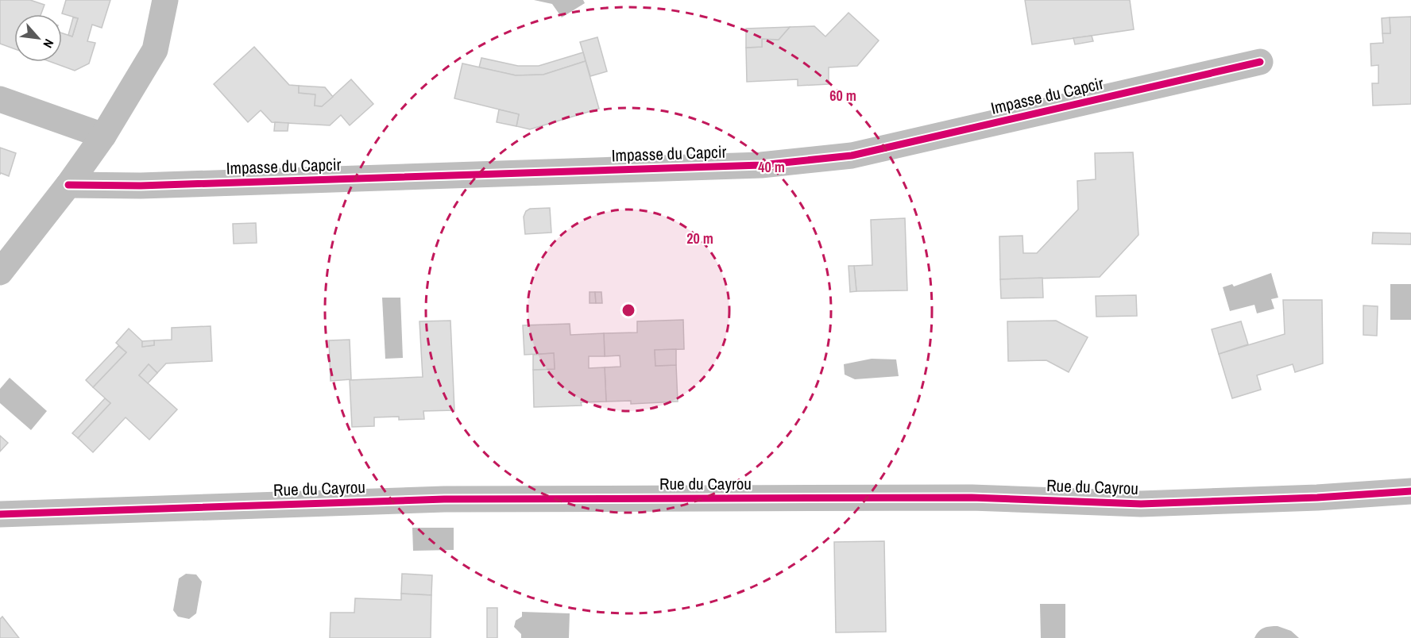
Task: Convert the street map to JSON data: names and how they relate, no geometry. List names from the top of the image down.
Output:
{
  "streets": {
    "street": ["Impasse du Capcir", "Rue du Cayrou"]
  },
  "north": "bottom right",
  "rings": ["60 m", "40 m", "20 m"]
}
